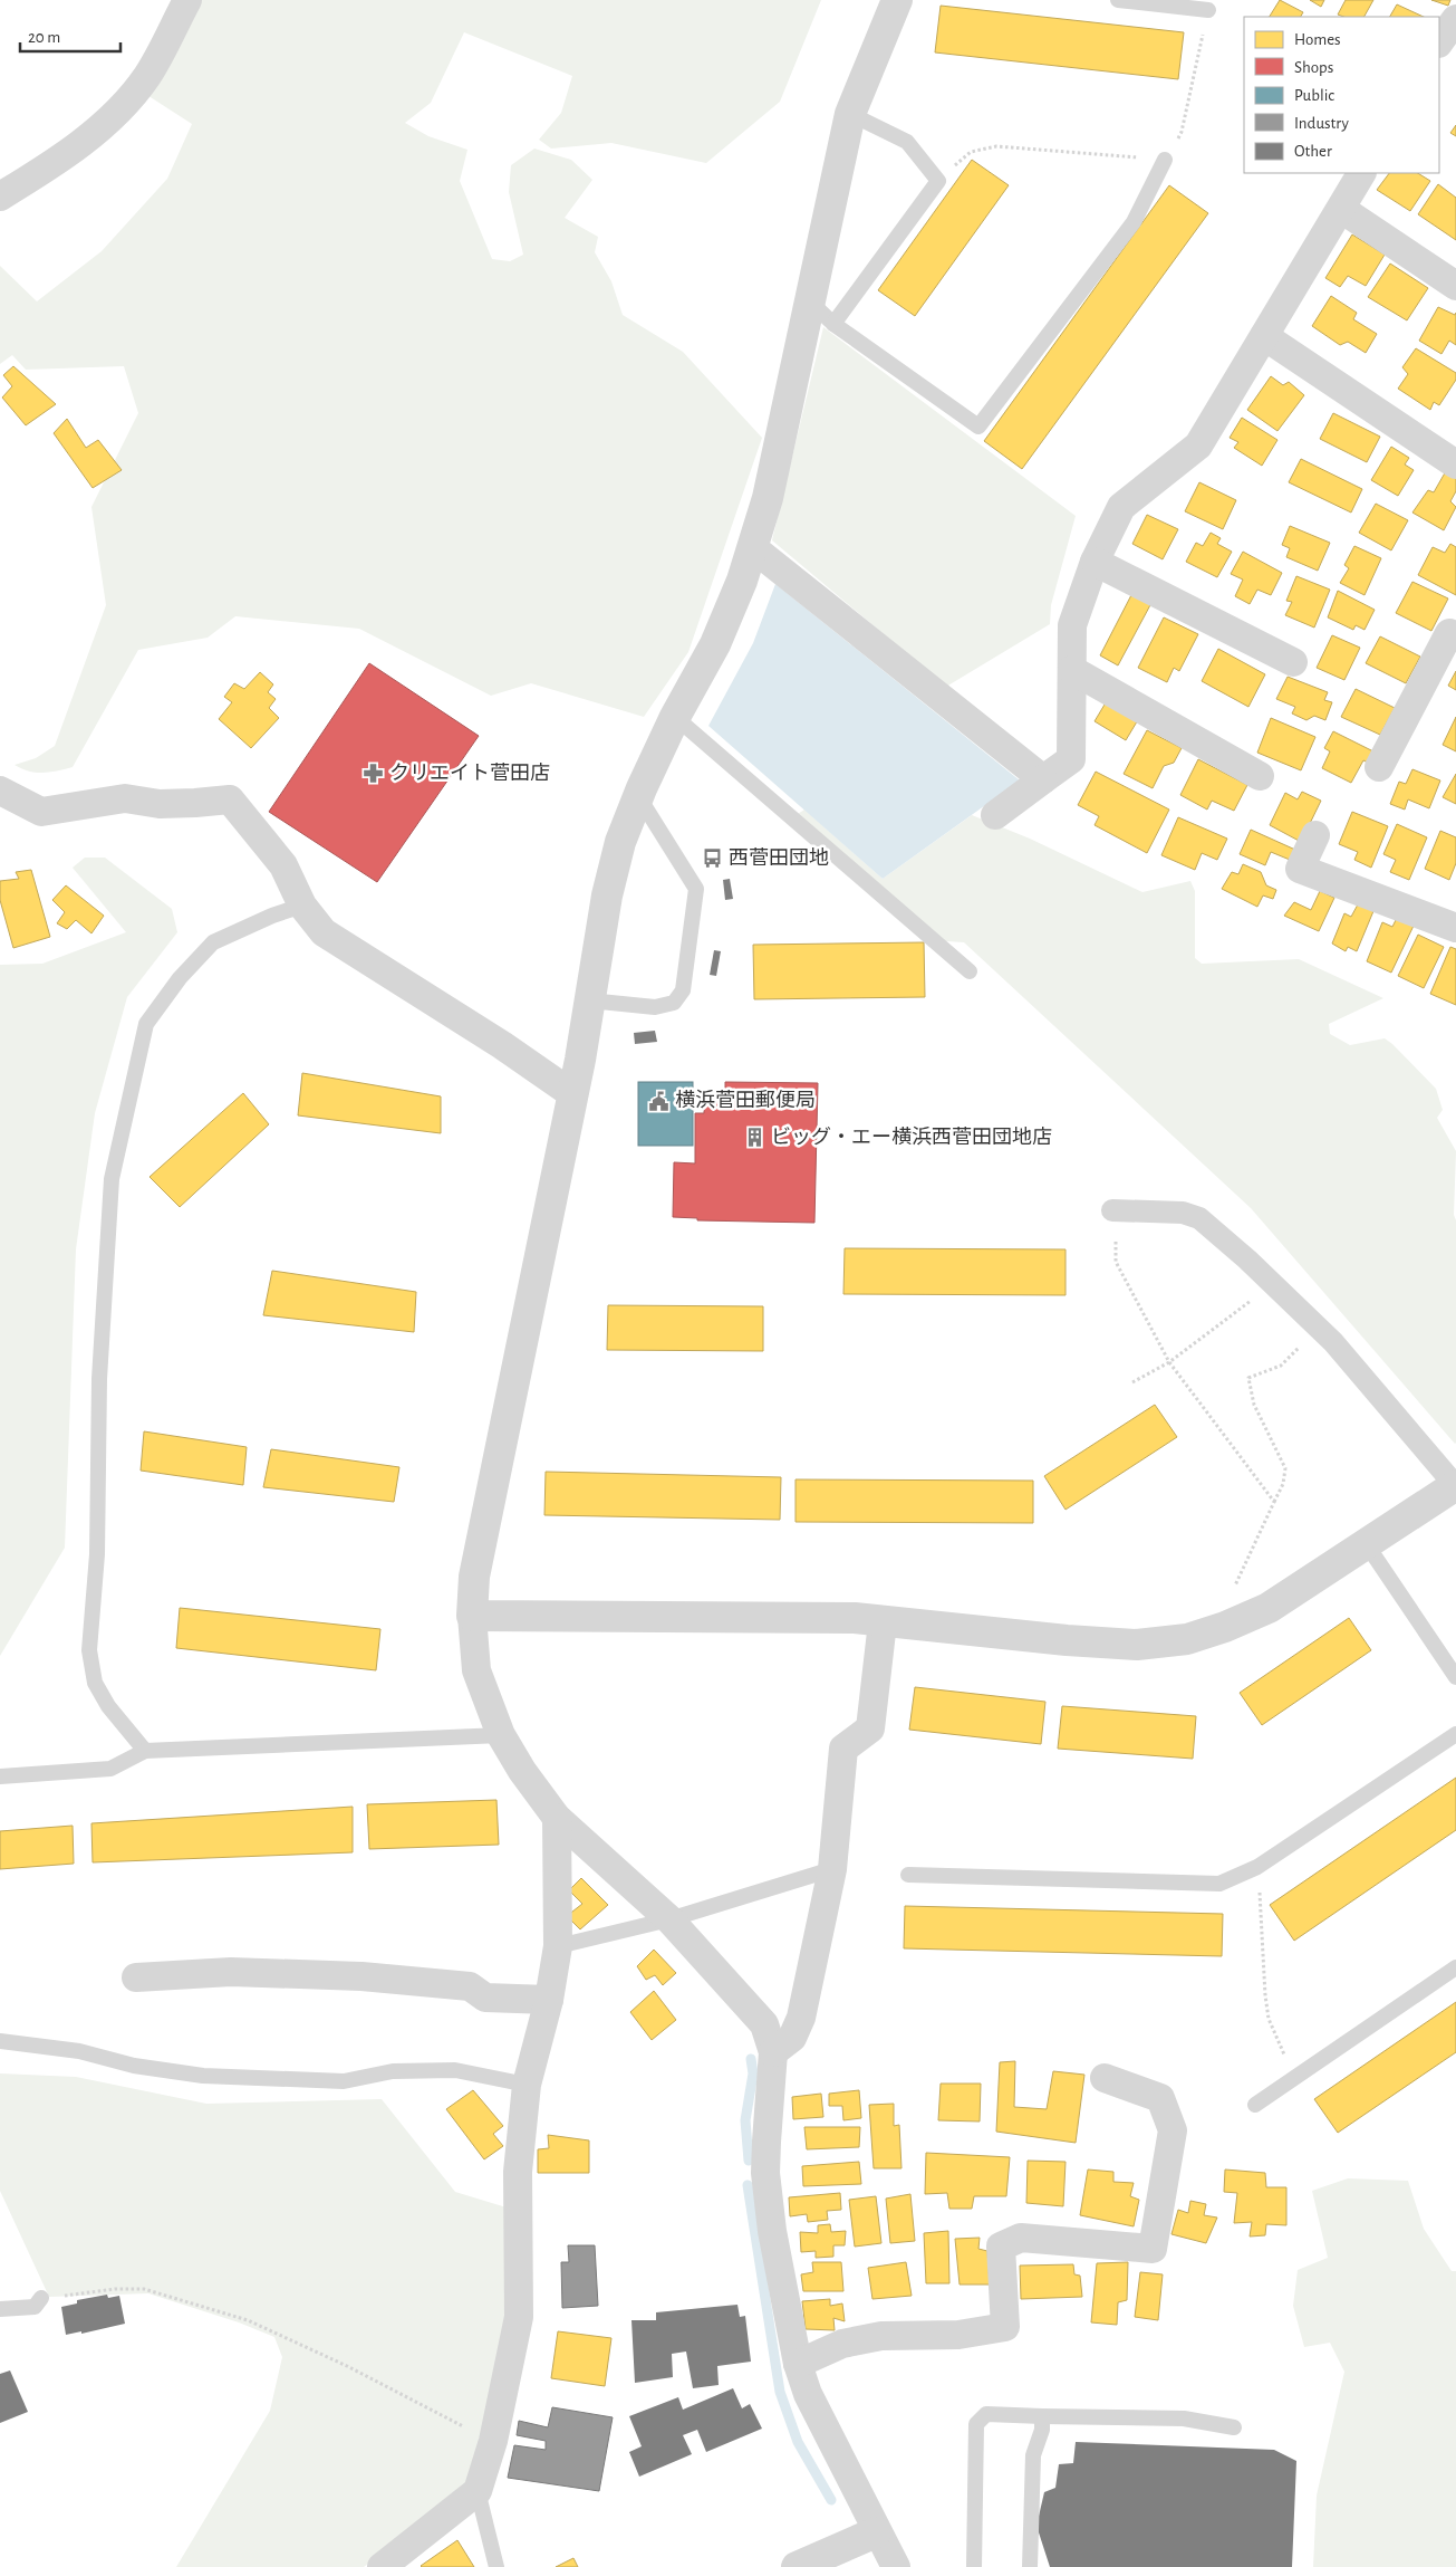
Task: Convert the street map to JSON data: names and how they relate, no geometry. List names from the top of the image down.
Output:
{
  "places": {
    "pharmacy": ["クリエイト菅田店"],
    "bus stop": ["西菅田団地"],
    "public building": ["横浜菅田郵便局"],
    "building": ["ビッグ・エー横浜西菅田団地店"]
  },
  "legend": [
    "Homes",
    "Shops",
    "Public",
    "Industry",
    "Other"
  ],
  "scale_bar": "20 m"
}
